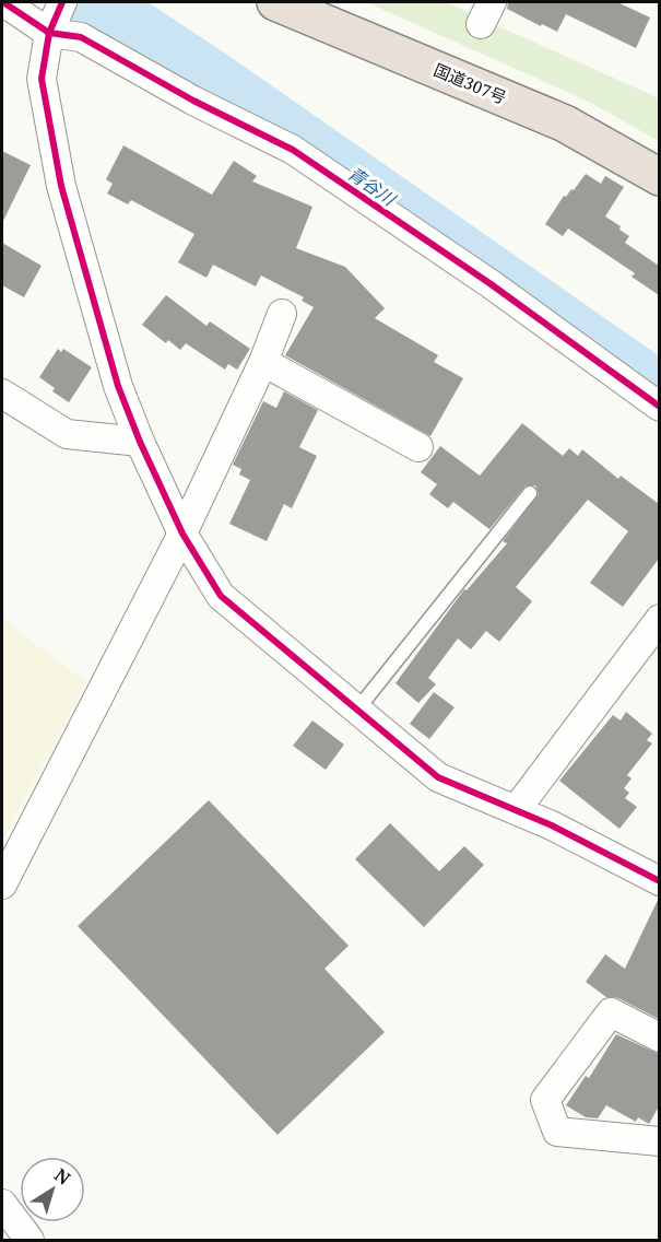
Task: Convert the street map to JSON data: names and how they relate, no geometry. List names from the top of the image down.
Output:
{
  "streets": {
    "highway": ["国道307号"]
  },
  "water": ["青谷川"],
  "north": "top right"
}
